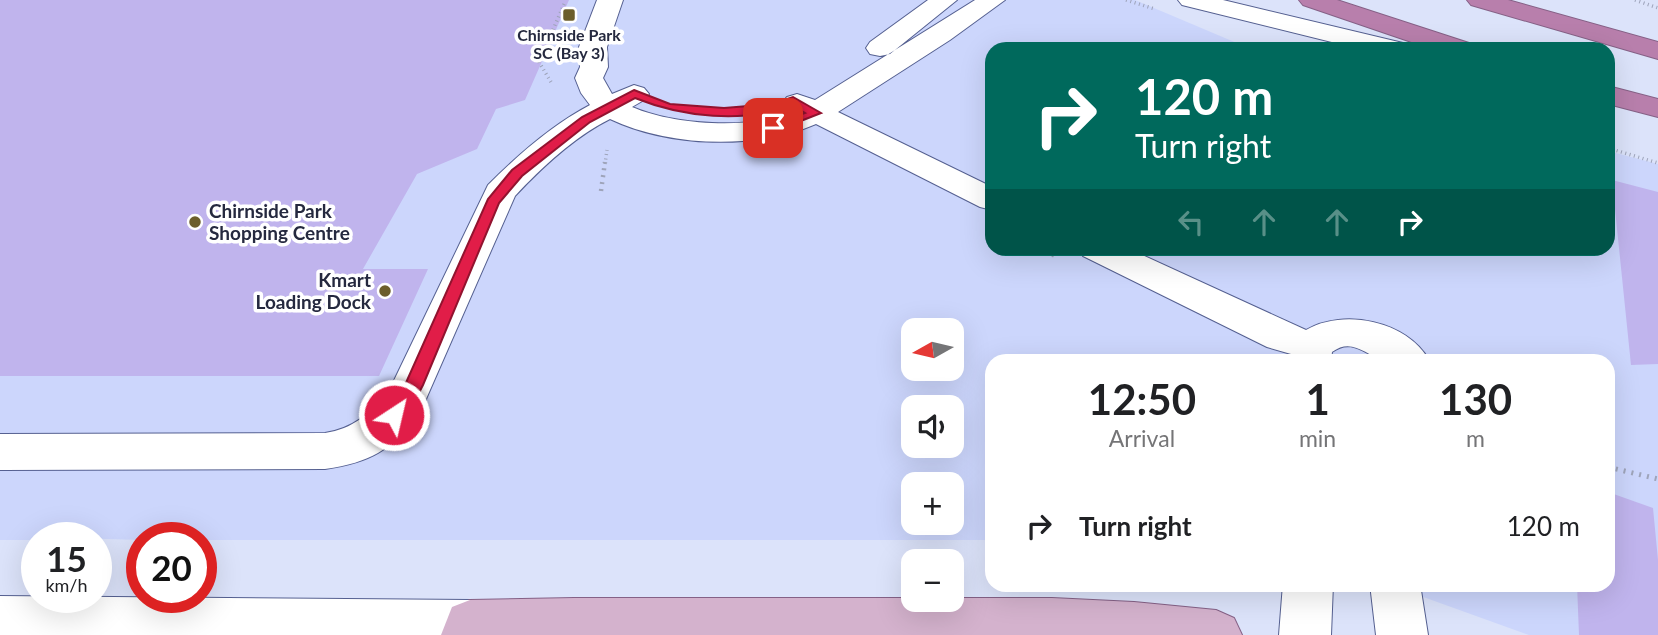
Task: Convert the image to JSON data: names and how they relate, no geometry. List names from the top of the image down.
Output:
{
  "places": {
    "transit": ["Chirnside Park SC (Bay 3)"],
    "other": ["Chirnside Park Shopping Centre", "Kmart Loading Dock"]
  },
  "north": "left",
  "page": {
    "turn": ["120 m", "Turn right"],
    "map_buttons": ["+", "−"],
    "eta": [
      "12:50",
      "Arrival",
      "1",
      "min",
      "130",
      "m"
    ],
    "list": [
      {
        "name": "Turn right",
        "value": "120 m"
      }
    ],
    "speed": "15 km/h",
    "limit": "20"
  }
}
